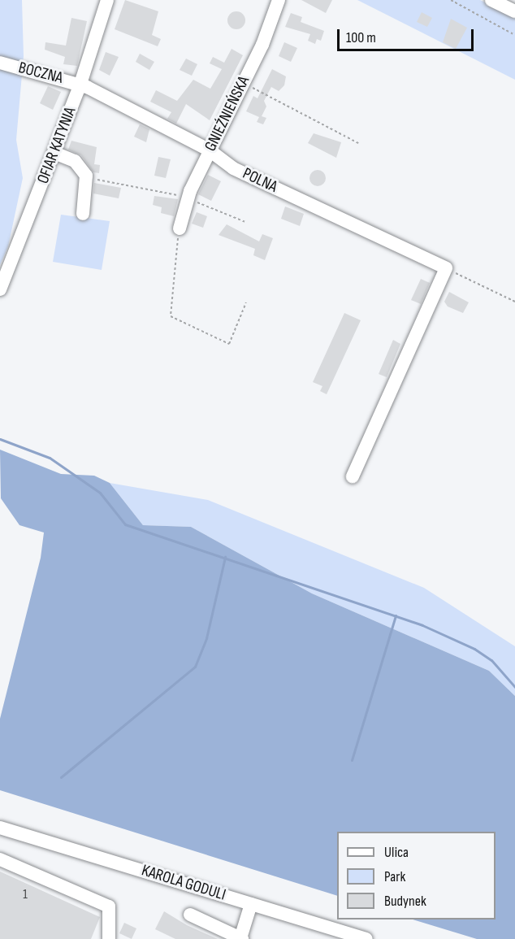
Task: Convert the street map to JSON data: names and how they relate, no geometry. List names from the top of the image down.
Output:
{
  "streets": {
    "street": [
      "BOCZNA",
      "GNIEŹNIEŃSKA",
      "OFIAR KATYNIA",
      "POLNA",
      "KAROLA GODULI"
    ]
  },
  "crossings": [
    ["BOCZNA", "OFIAR KATYNIA"],
    ["BOCZNA", "POLNA"],
    ["GNIEŹNIEŃSKA", "POLNA"],
    ["OFIAR KATYNIA", "POLNA"]
  ],
  "house_numbers": ["1"],
  "legend": ["Ulica", "Park", "Budynek"],
  "scale_bar": "100 m"
}
